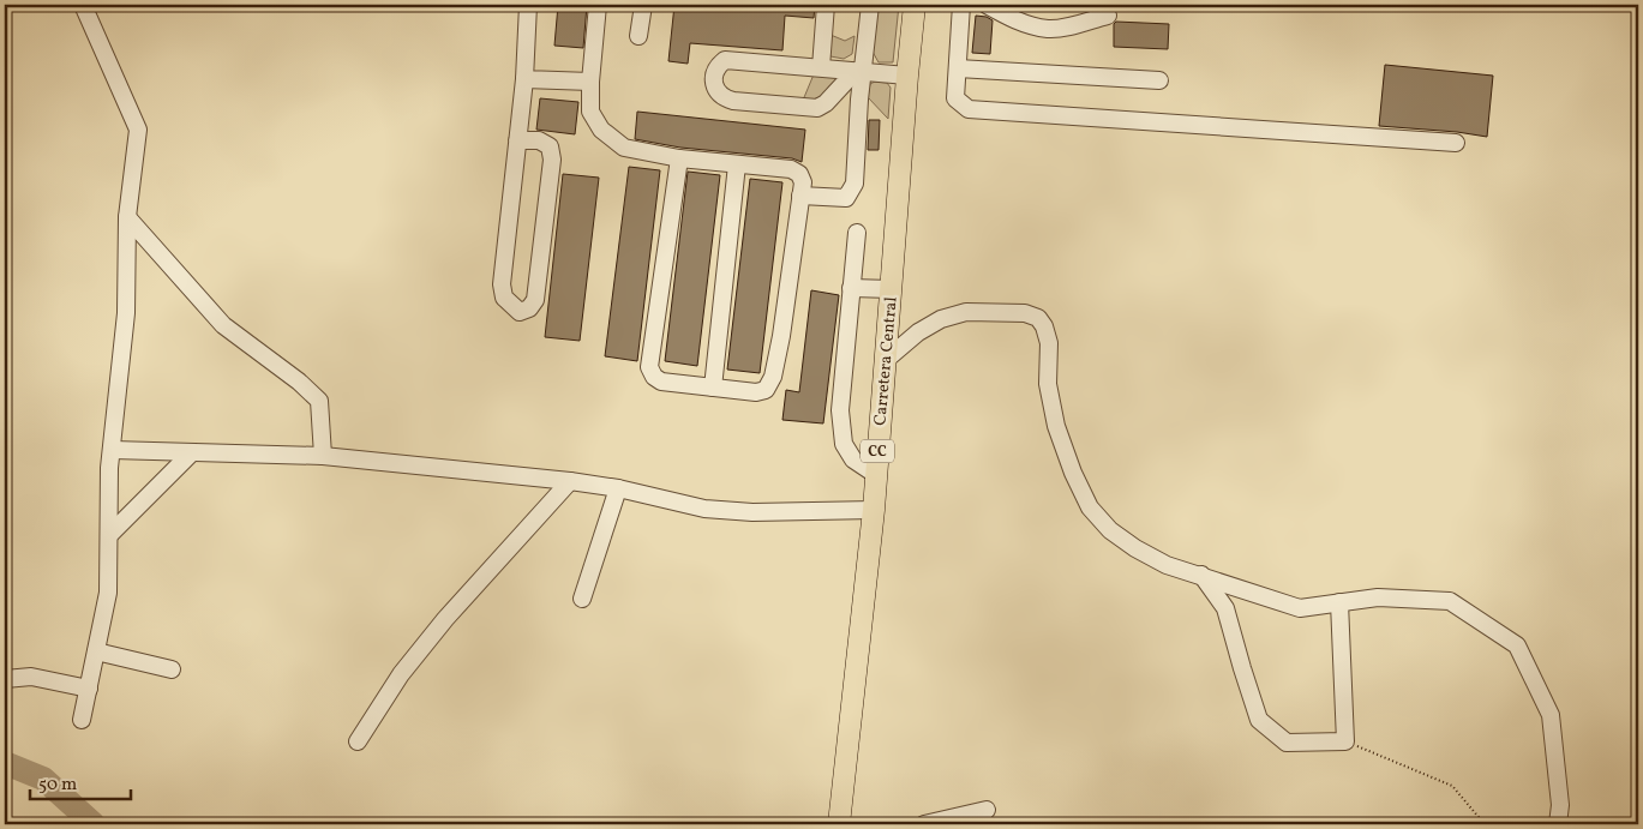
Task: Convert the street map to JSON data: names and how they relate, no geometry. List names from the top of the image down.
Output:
{
  "streets": {
    "main road": ["Carretera Central", "CC"]
  },
  "scale_bar": "50 m"
}
